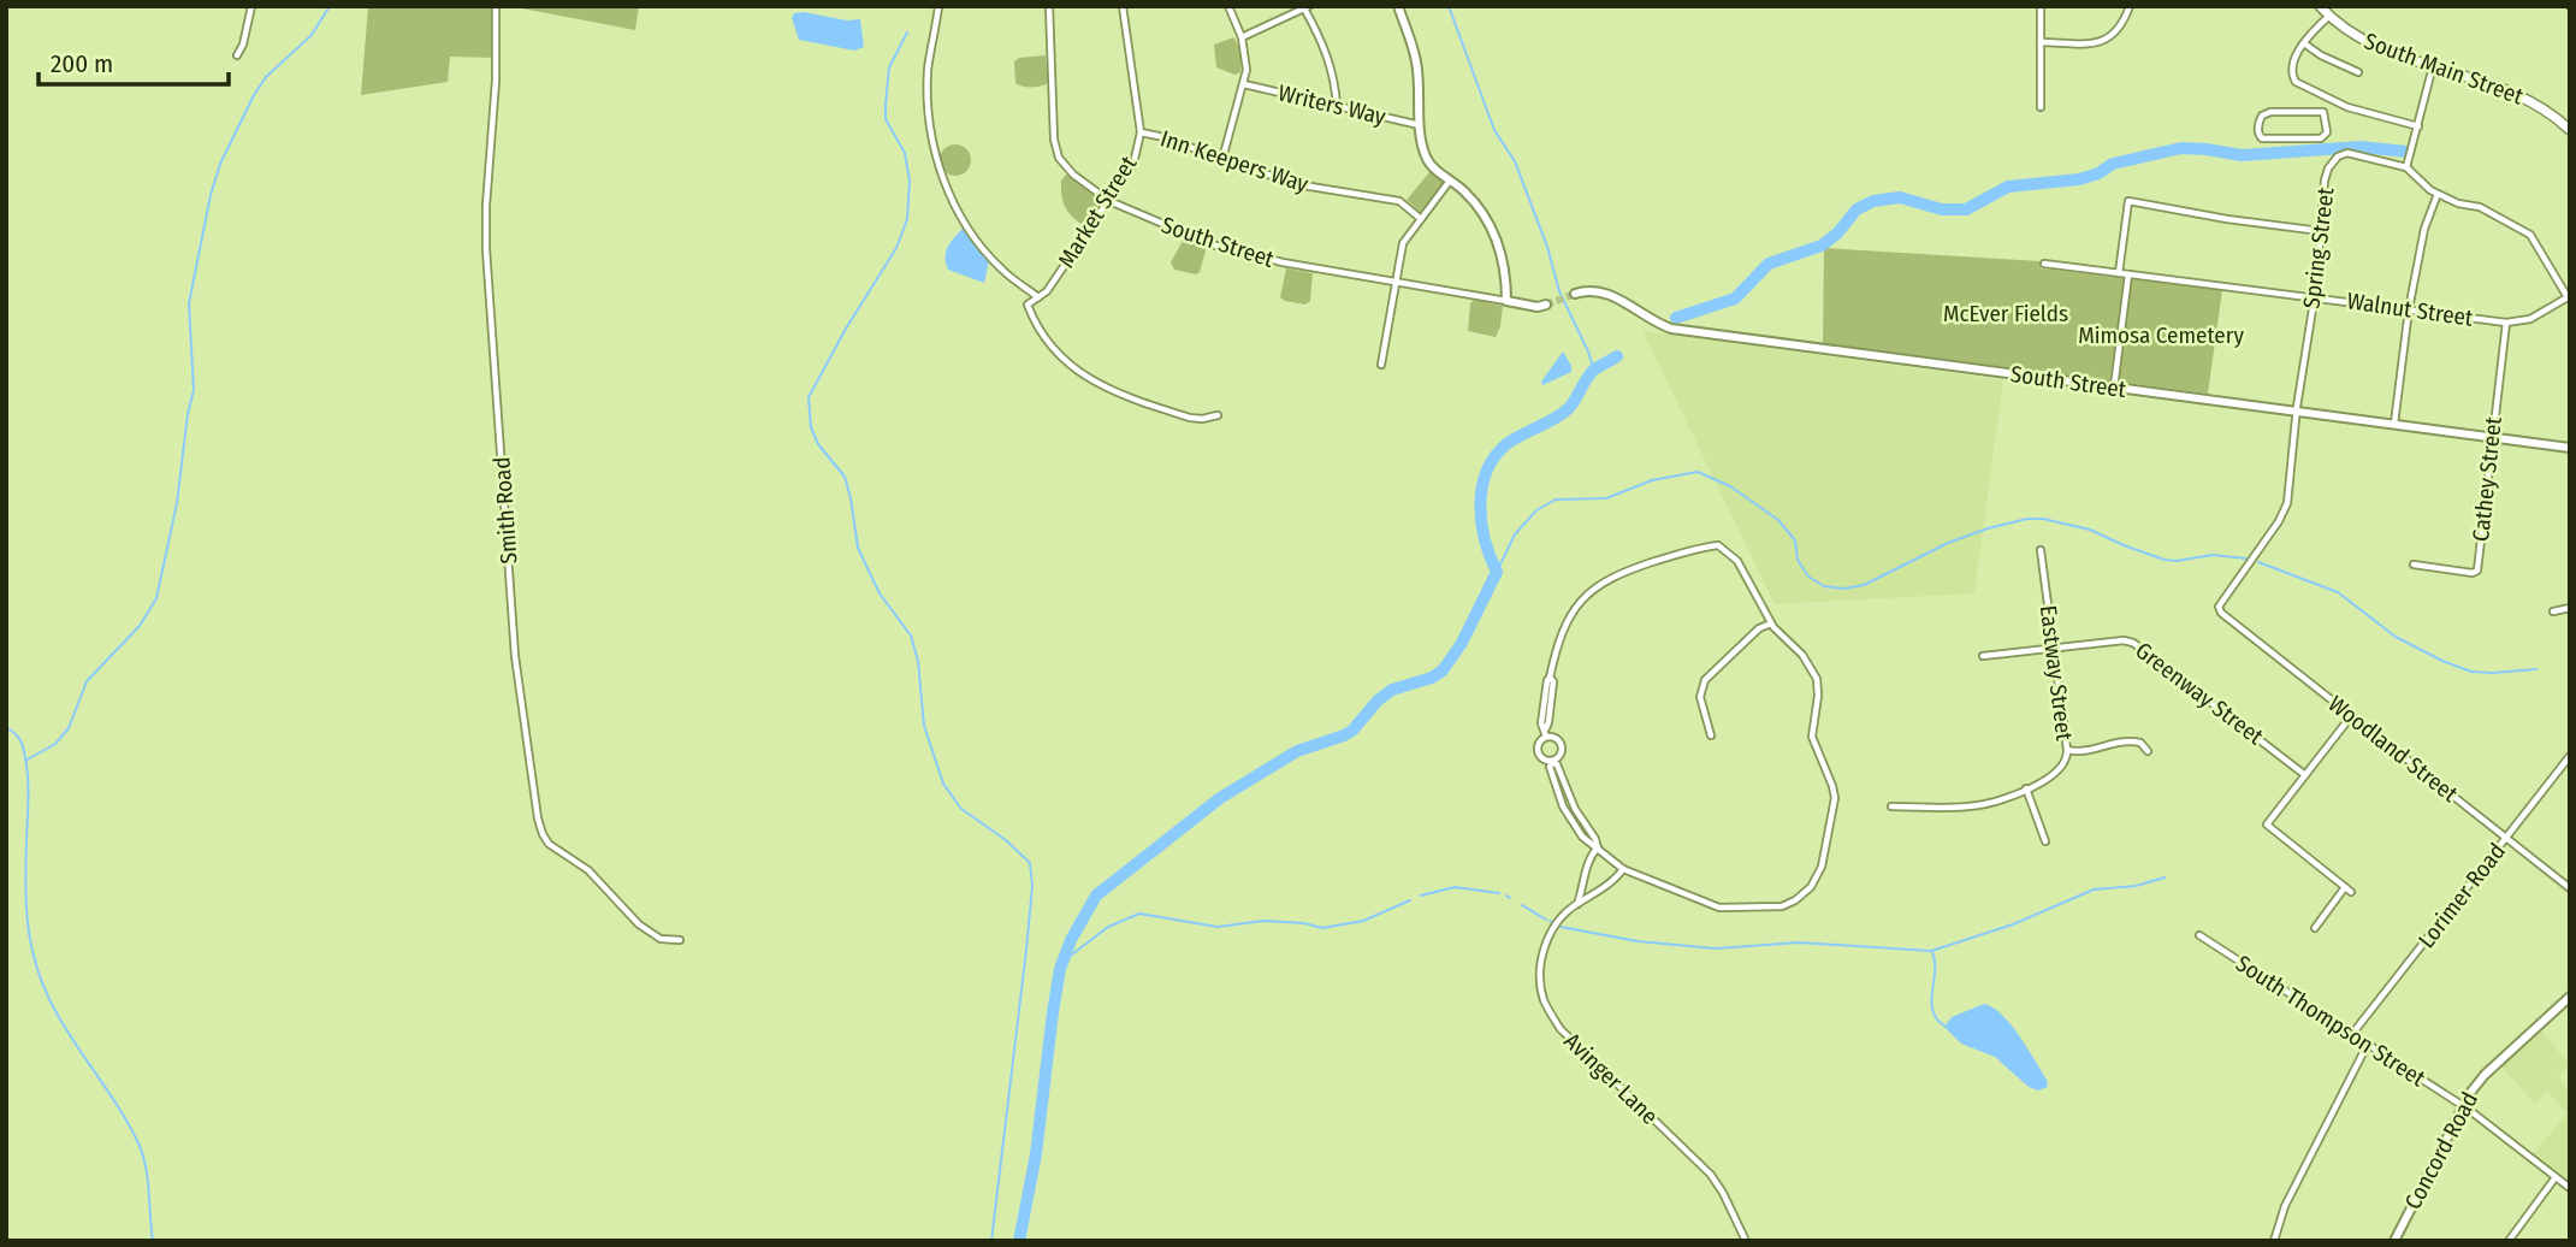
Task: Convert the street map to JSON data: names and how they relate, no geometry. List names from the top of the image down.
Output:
{
  "streets": {
    "main road": ["South Main Street"],
    "street": [
      "Writers Way",
      "Inn Keepers Way",
      "Market Street",
      "South Street",
      "Spring Street",
      "Walnut Street",
      "Cathey Street",
      "Smith Road",
      "Eastway Street",
      "Greenway Street",
      "Woodland Street",
      "Lorimer Road",
      "South Thompson Street",
      "Avinger Lane",
      "Concord Road"
    ]
  },
  "crossings": [
    ["Inn Keepers Way", "Market Street"],
    ["Market Street", "South Street"],
    ["South Street", "Spring Street"],
    ["South Street", "Cathey Street"],
    ["Spring Street", "Walnut Street"],
    ["Spring Street", "Woodland Street"],
    ["Walnut Street", "Cathey Street"],
    ["Eastway Street", "Greenway Street"],
    ["Woodland Street", "Lorimer Road"],
    ["Lorimer Road", "South Thompson Street"],
    ["South Thompson Street", "Concord Road"]
  ],
  "parks": ["McEver Fields", "Mimosa Cemetery"],
  "scale_bar": "200 m"
}
